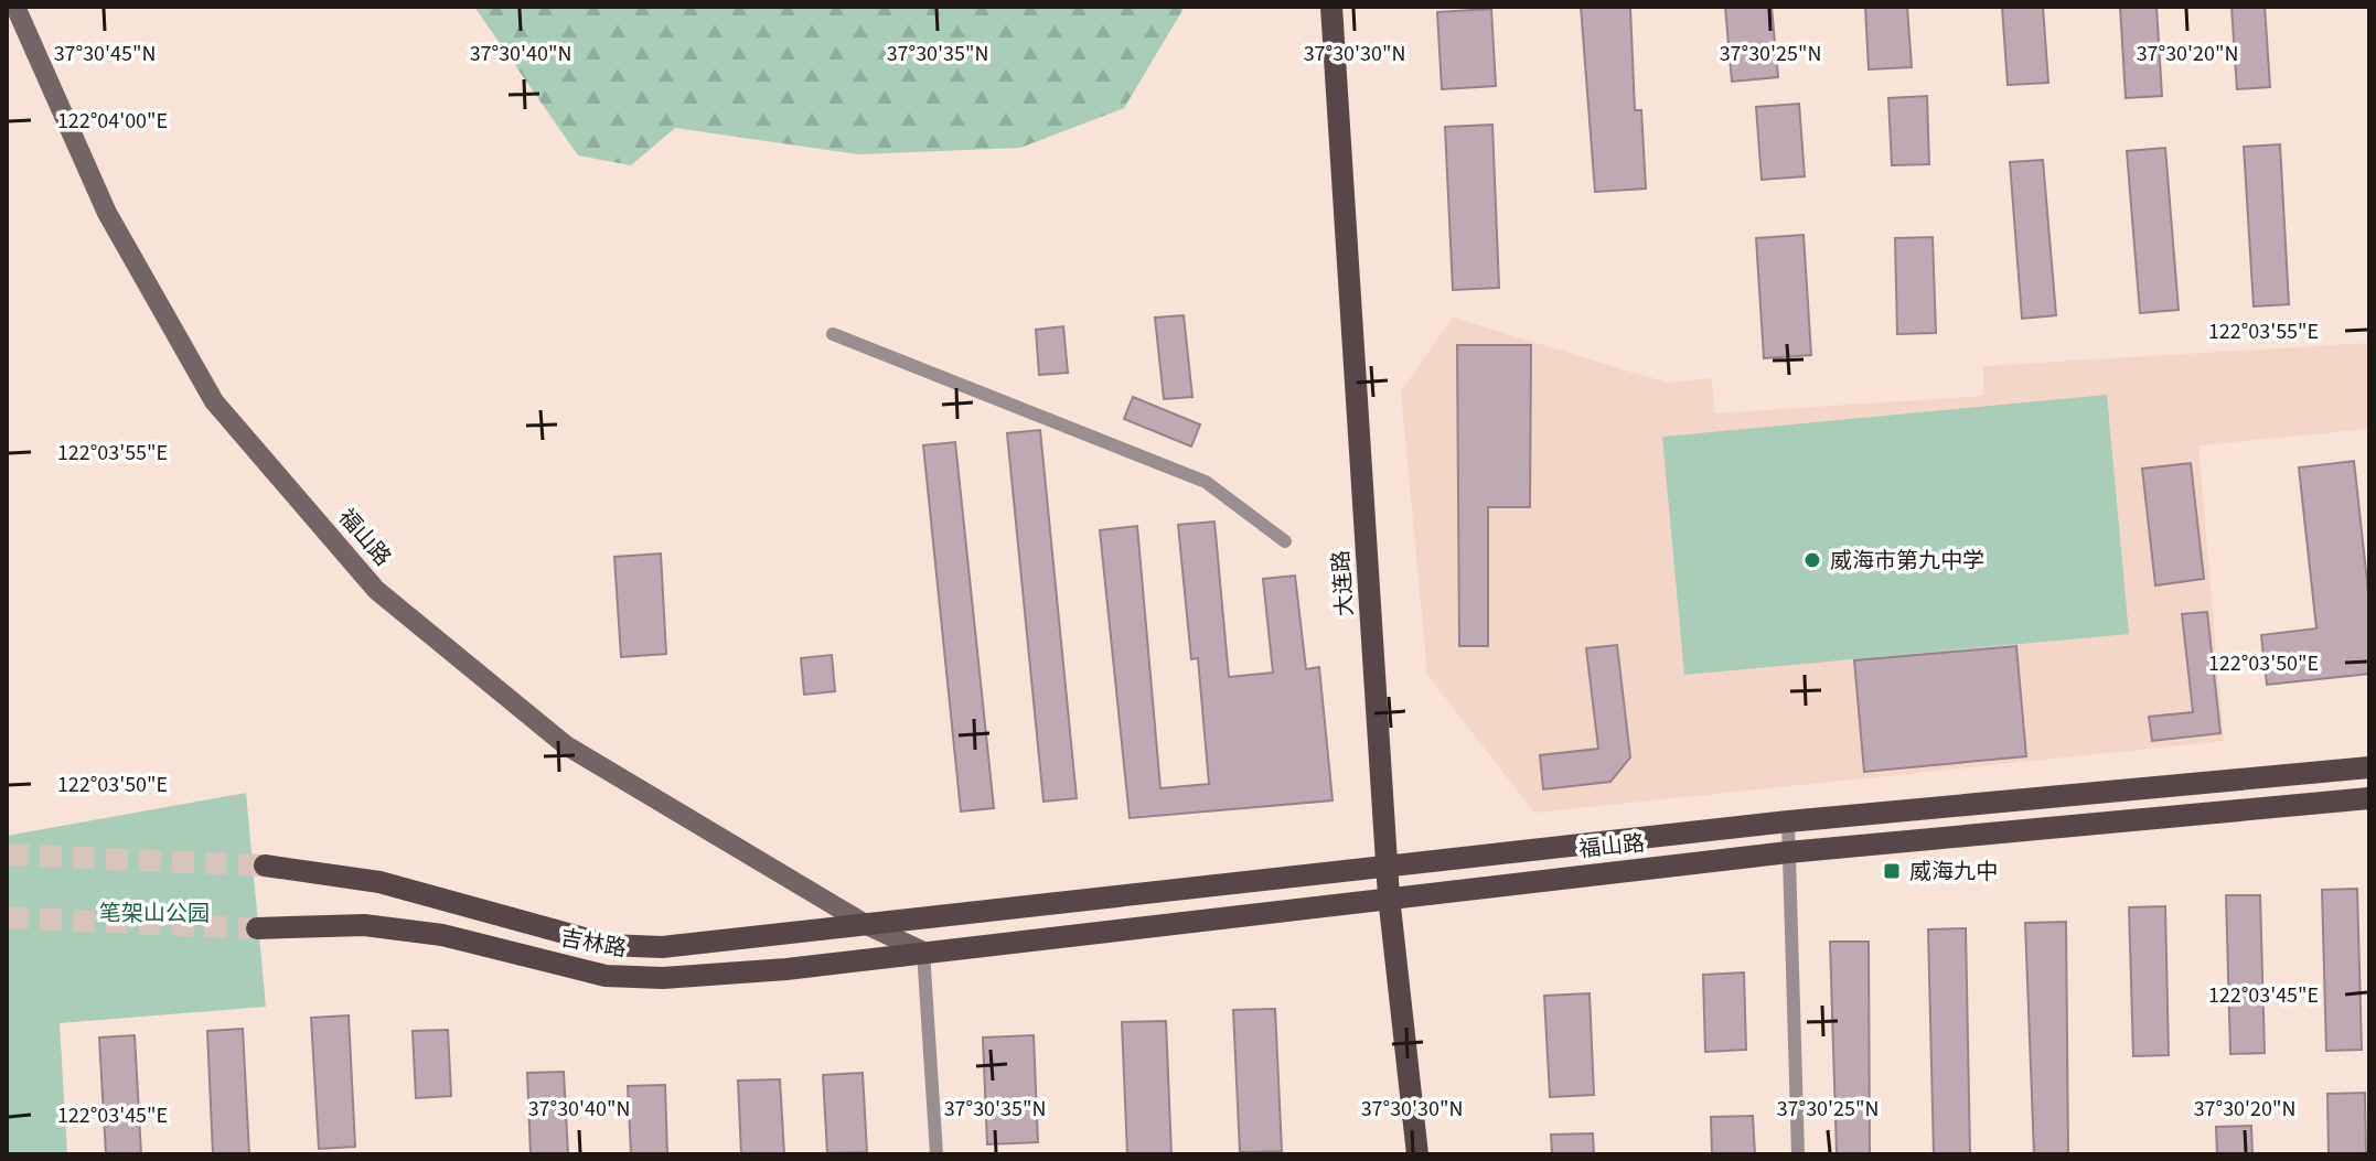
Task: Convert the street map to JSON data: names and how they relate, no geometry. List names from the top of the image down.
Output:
{
  "streets": {
    "main road": ["福山路", "大连路", "吉林路"]
  },
  "crossings": [
    ["福山路", "大连路"],
    ["福山路", "吉林路"]
  ],
  "parks": ["笔架山公园"],
  "places": {
    "other": ["威海市第九中学"],
    "transit": ["威海九中"]
  },
  "coordinates": [
    "37°30'45\"N",
    "37°30'40\"N",
    "37°30'35\"N",
    "37°30'30\"N",
    "37°30'25\"N",
    "37°30'20\"N",
    "122°04'00\"E",
    "122°03'55\"E",
    "122°03'50\"E",
    "122°03'45\"E"
  ]
}
